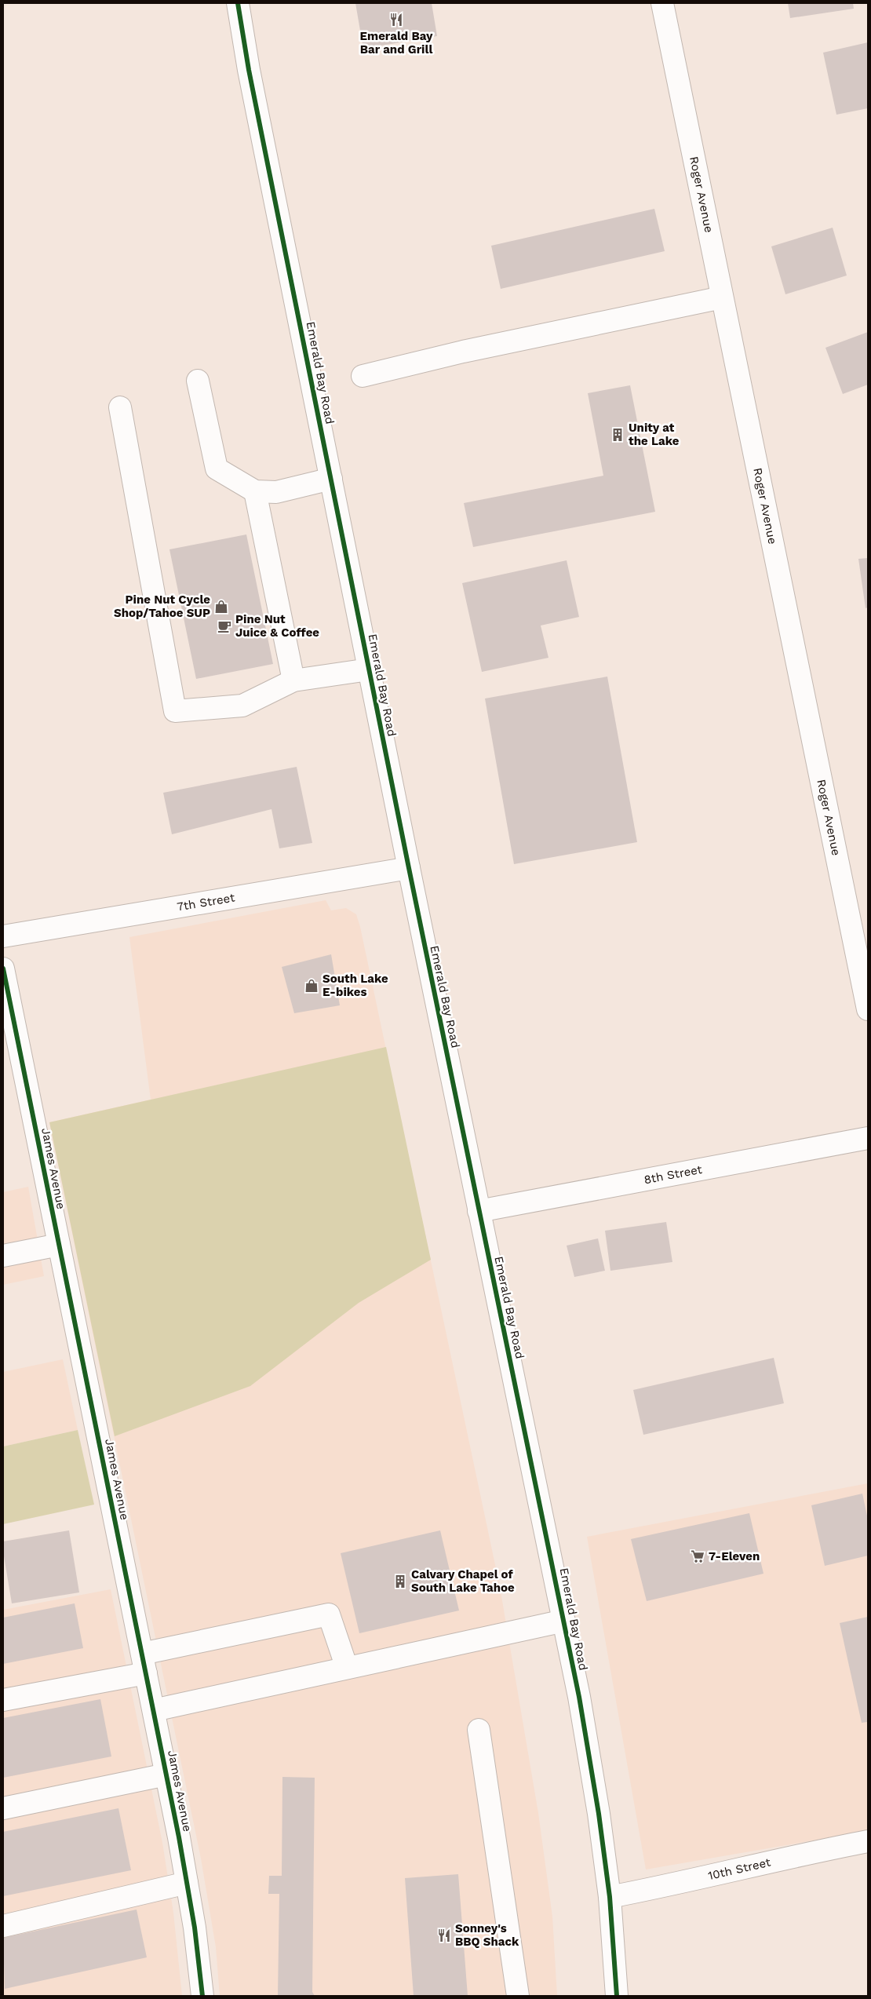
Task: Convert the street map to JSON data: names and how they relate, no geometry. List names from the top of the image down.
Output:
{
  "streets": {
    "street": [
      "Roger Avenue",
      "Emerald Bay Road",
      "7th Street",
      "James Avenue",
      "8th Street",
      "10th Street"
    ]
  },
  "crossings": [
    ["Emerald Bay Road", "7th Street"],
    ["Emerald Bay Road", "8th Street"],
    ["Emerald Bay Road", "10th Street"]
  ],
  "places": {
    "restaurant": ["Emerald Bay Bar and Grill", "Sonney's BBQ Shack"],
    "building": ["Unity at the Lake", "Calvary Chapel of South Lake Tahoe"],
    "shop": ["Pine Nut Cycle Shop/Tahoe SUP", "South Lake E-bikes"],
    "cafe": ["Pine Nut Juice & Coffee"],
    "supermarket": ["7-Eleven"]
  }
}
